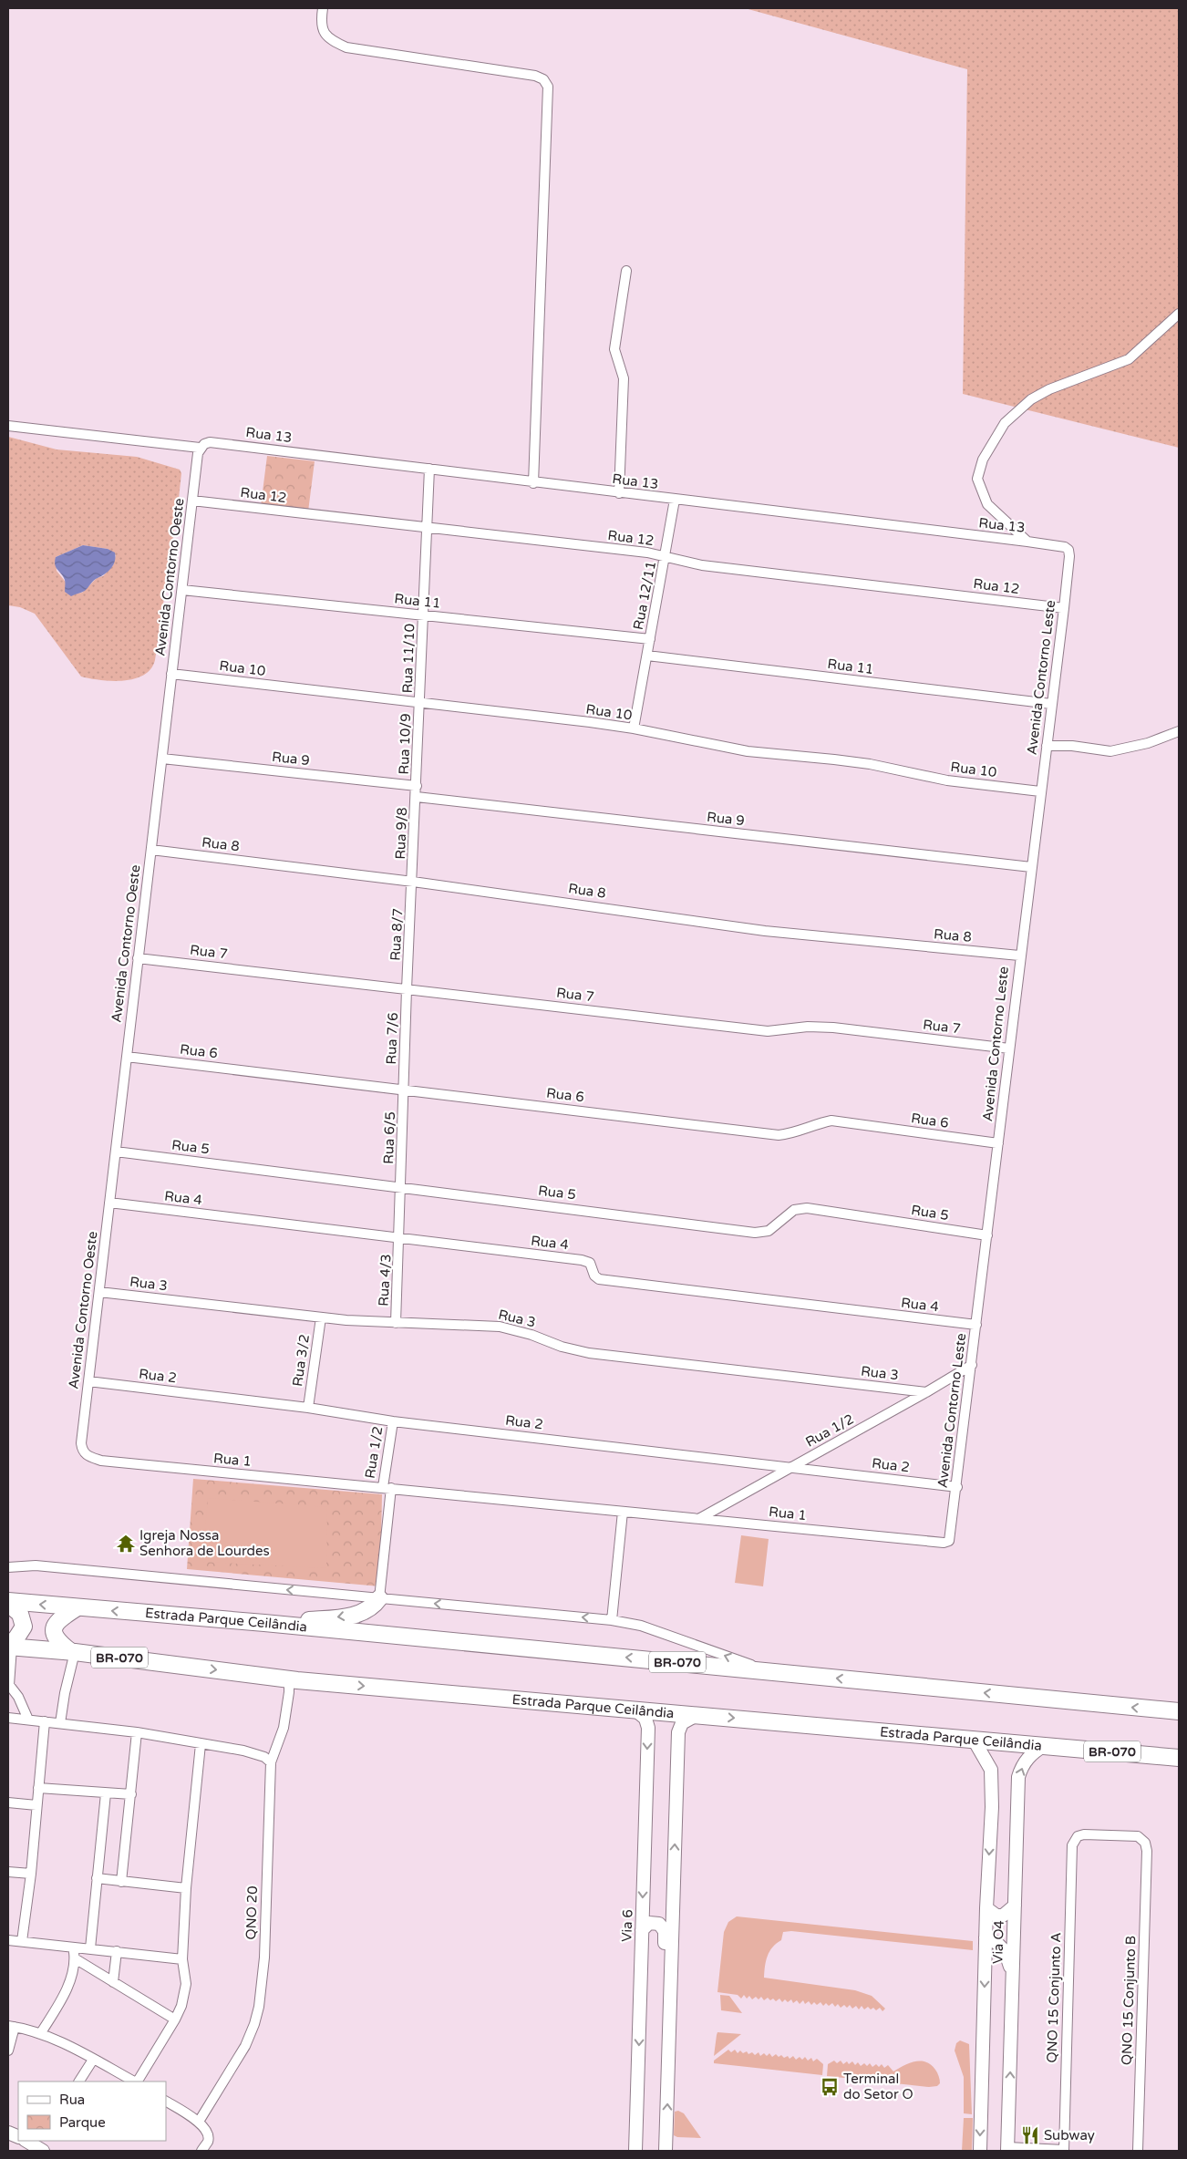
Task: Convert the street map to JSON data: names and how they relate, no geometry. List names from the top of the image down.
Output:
{
  "streets": {
    "highway": ["Estrada Parque Ceilândia", "BR-070"],
    "main road": ["Via 6", "Via O4"],
    "street": [
      "Rua 13",
      "Rua 12",
      "Avenida Contorno Oeste",
      "Rua 12/11",
      "Rua 11",
      "Rua 11/10",
      "Rua 10",
      "Avenida Contorno Leste",
      "Rua 10/9",
      "Rua 9",
      "Rua 9/8",
      "Rua 8",
      "Rua 8/7",
      "Rua 7",
      "Rua 7/6",
      "Rua 6",
      "Rua 6/5",
      "Rua 5",
      "Rua 4",
      "Rua 4/3",
      "Rua 3",
      "Rua 3/2",
      "Rua 2",
      "Rua 1/2",
      "Rua 1",
      "QNO 20",
      "QNO 15 Conjunto A",
      "QNO 15 Conjunto B"
    ]
  },
  "crossings": [
    ["Rua 13", "Avenida Contorno Oeste"],
    ["Rua 13", "Rua 12/11"],
    ["Rua 13", "Avenida Contorno Leste"],
    ["Rua 12", "Avenida Contorno Oeste"],
    ["Rua 12", "Rua 12/11"],
    ["Rua 12", "Avenida Contorno Leste"],
    ["Avenida Contorno Oeste", "Rua 11"],
    ["Avenida Contorno Oeste", "Rua 10"],
    ["Avenida Contorno Oeste", "Rua 9"],
    ["Avenida Contorno Oeste", "Rua 8"],
    ["Avenida Contorno Oeste", "Rua 7"],
    ["Avenida Contorno Oeste", "Rua 6"],
    ["Avenida Contorno Oeste", "Rua 5"],
    ["Avenida Contorno Oeste", "Rua 4"],
    ["Avenida Contorno Oeste", "Rua 3"],
    ["Avenida Contorno Oeste", "Rua 2"],
    ["Avenida Contorno Oeste", "Rua 1"],
    ["Rua 12/11", "Rua 11"],
    ["Rua 11", "Rua 11/10"],
    ["Rua 11", "Avenida Contorno Leste"],
    ["Rua 11/10", "Rua 10"],
    ["Rua 11/10", "Rua 10/9"],
    ["Rua 10", "Avenida Contorno Leste"],
    ["Rua 10", "Rua 10/9"],
    ["Avenida Contorno Leste", "Rua 9"],
    ["Avenida Contorno Leste", "Rua 8"],
    ["Avenida Contorno Leste", "Rua 7"],
    ["Avenida Contorno Leste", "Rua 6"],
    ["Avenida Contorno Leste", "Rua 5"],
    ["Avenida Contorno Leste", "Rua 4"],
    ["Avenida Contorno Leste", "Rua 2"],
    ["Avenida Contorno Leste", "Rua 1/2"],
    ["Avenida Contorno Leste", "Rua 1"],
    ["Rua 10/9", "Rua 9"],
    ["Rua 10/9", "Rua 9/8"],
    ["Rua 9", "Rua 9/8"],
    ["Rua 9/8", "Rua 8"],
    ["Rua 9/8", "Rua 8/7"],
    ["Rua 8", "Rua 8/7"],
    ["Rua 8/7", "Rua 7"],
    ["Rua 8/7", "Rua 7/6"],
    ["Rua 7", "Rua 7/6"],
    ["Rua 7/6", "Rua 6"],
    ["Rua 7/6", "Rua 6/5"],
    ["Rua 6", "Rua 6/5"],
    ["Rua 6/5", "Rua 5"],
    ["Rua 6/5", "Rua 4"],
    ["Rua 6/5", "Rua 4/3"],
    ["Rua 4", "Rua 4/3"],
    ["Rua 4/3", "Rua 3"],
    ["Rua 3", "Rua 3/2"],
    ["Rua 3", "Rua 1/2"],
    ["Rua 3/2", "Rua 2"],
    ["Rua 2", "Rua 1/2"],
    ["Rua 1/2", "Rua 1"],
    ["Estrada Parque Ceilândia", "QNO 20"],
    ["Estrada Parque Ceilândia", "Via 6"],
    ["Estrada Parque Ceilândia", "Via O4"],
    ["QNO 15 Conjunto A", "QNO 15 Conjunto B"]
  ],
  "places": {
    "temple": ["Igreja Nossa Senhora de Lourdes"],
    "bus stop": ["Terminal do Setor O"],
    "restaurant": ["Subway"]
  },
  "legend": ["Rua", "Parque"]
}
